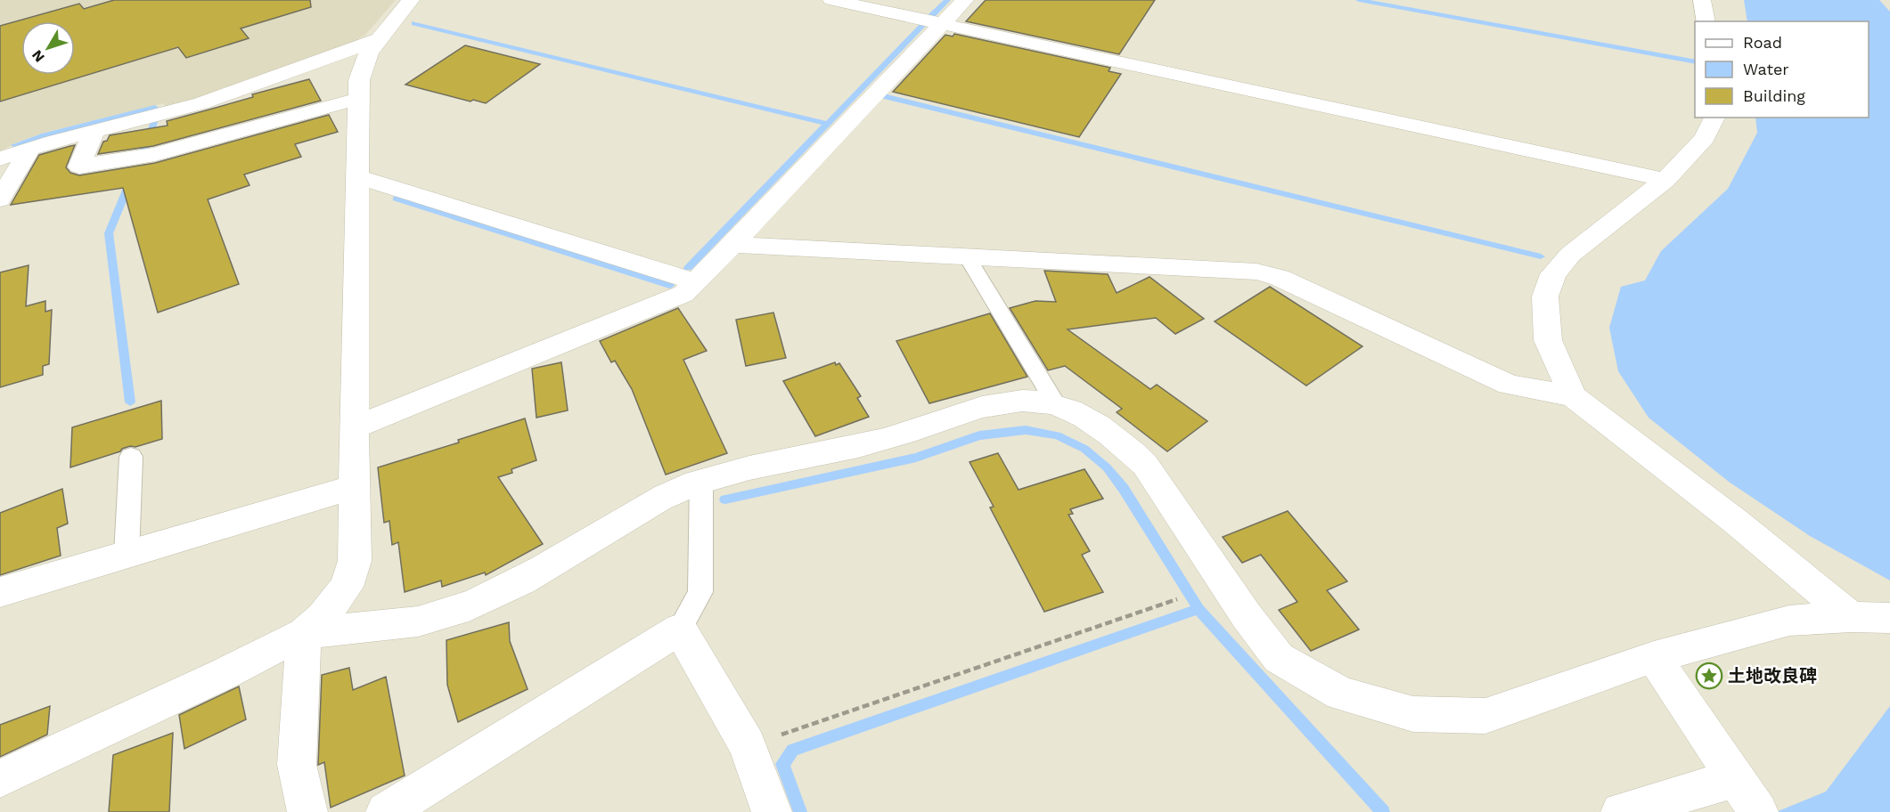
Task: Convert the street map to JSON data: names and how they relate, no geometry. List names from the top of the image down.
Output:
{
  "places": {
    "place": ["土地改良碑"]
  },
  "legend": ["Road", "Water", "Building"],
  "north": "bottom left"
}
